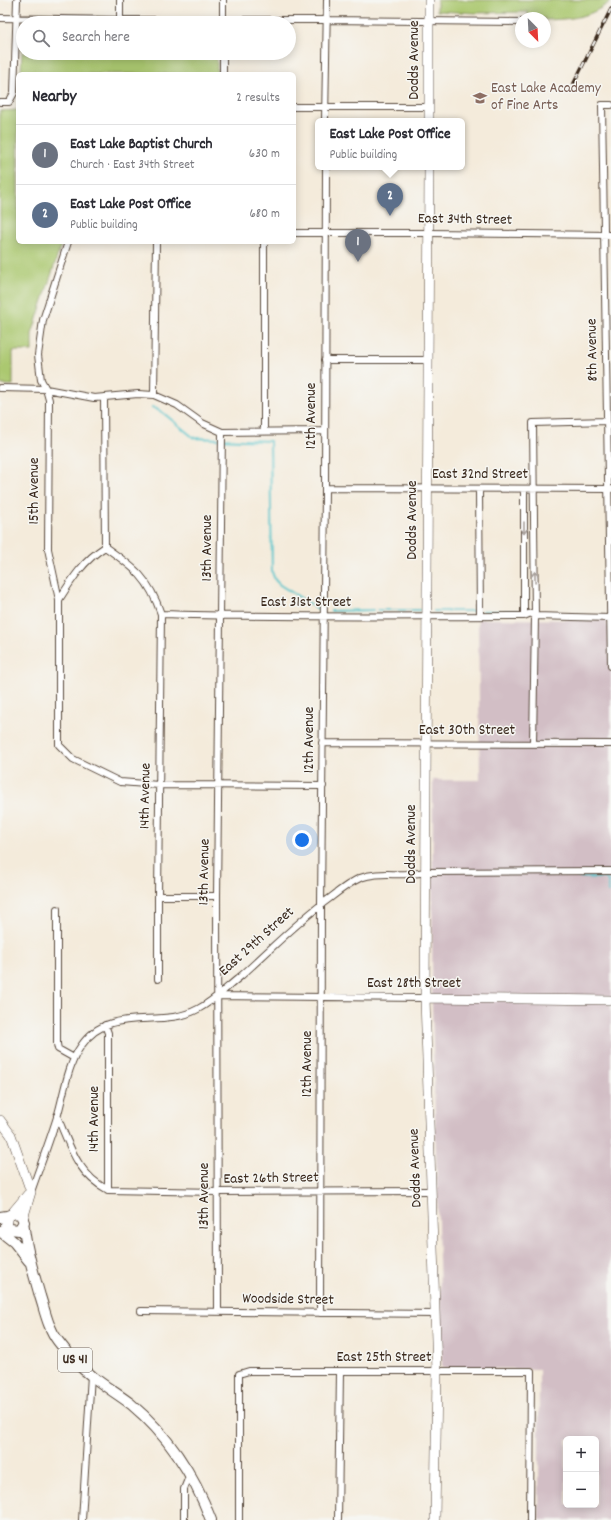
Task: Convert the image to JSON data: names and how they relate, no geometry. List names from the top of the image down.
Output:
{
  "streets": {
    "main road": ["US 41"],
    "street": [
      "Dodds Avenue",
      "East 34th Street",
      "8th Avenue",
      "12th Avenue",
      "East 32nd Street",
      "15th Avenue",
      "13th Avenue",
      "East 31st Street",
      "East 30th Street",
      "14th Avenue",
      "East 29th Street",
      "East 28th Street",
      "East 26th Street",
      "Woodside Street",
      "East 25th Street"
    ]
  },
  "crossings": [
    ["Dodds Avenue", "East 34th Street"],
    ["Dodds Avenue", "East 32nd Street"],
    ["Dodds Avenue", "East 31st Street"],
    ["Dodds Avenue", "East 30th Street"],
    ["Dodds Avenue", "East 29th Street"],
    ["Dodds Avenue", "East 28th Street"],
    ["Dodds Avenue", "East 26th Street"],
    ["Dodds Avenue", "Woodside Street"],
    ["Dodds Avenue", "East 25th Street"],
    ["East 34th Street", "8th Avenue"],
    ["East 34th Street", "12th Avenue"],
    ["8th Avenue", "East 32nd Street"],
    ["8th Avenue", "East 31st Street"],
    ["12th Avenue", "East 32nd Street"],
    ["12th Avenue", "East 31st Street"],
    ["12th Avenue", "East 30th Street"],
    ["12th Avenue", "East 29th Street"],
    ["12th Avenue", "East 28th Street"],
    ["12th Avenue", "East 26th Street"],
    ["12th Avenue", "Woodside Street"],
    ["15th Avenue", "14th Avenue"],
    ["13th Avenue", "East 31st Street"],
    ["13th Avenue", "East 29th Street"],
    ["13th Avenue", "East 28th Street"],
    ["13th Avenue", "East 26th Street"],
    ["13th Avenue", "Woodside Street"],
    ["East 31st Street", "14th Avenue"],
    ["14th Avenue", "East 29th Street"],
    ["14th Avenue", "East 26th Street"],
    ["East 29th Street", "East 28th Street"],
    ["East 29th Street", "US 41"]
  ],
  "places": {
    "school or university": ["East Lake Academy of Fine Arts"]
  },
  "north": "bottom right",
  "page": {
    "search": "Search here",
    "heading": ["Nearby", "2 results"],
    "popup": ["East Lake Post Office", "Public building"],
    "list": [
      {
        "mark": "1",
        "name": "East Lake Baptist Church",
        "note": "Church · East 34th Street",
        "value": "630 m"
      },
      {
        "mark": "2",
        "name": "East Lake Post Office",
        "note": "Public building",
        "value": "680 m"
      }
    ],
    "pins": ["2", "1"],
    "map_buttons": ["+", "−"]
  }
}
